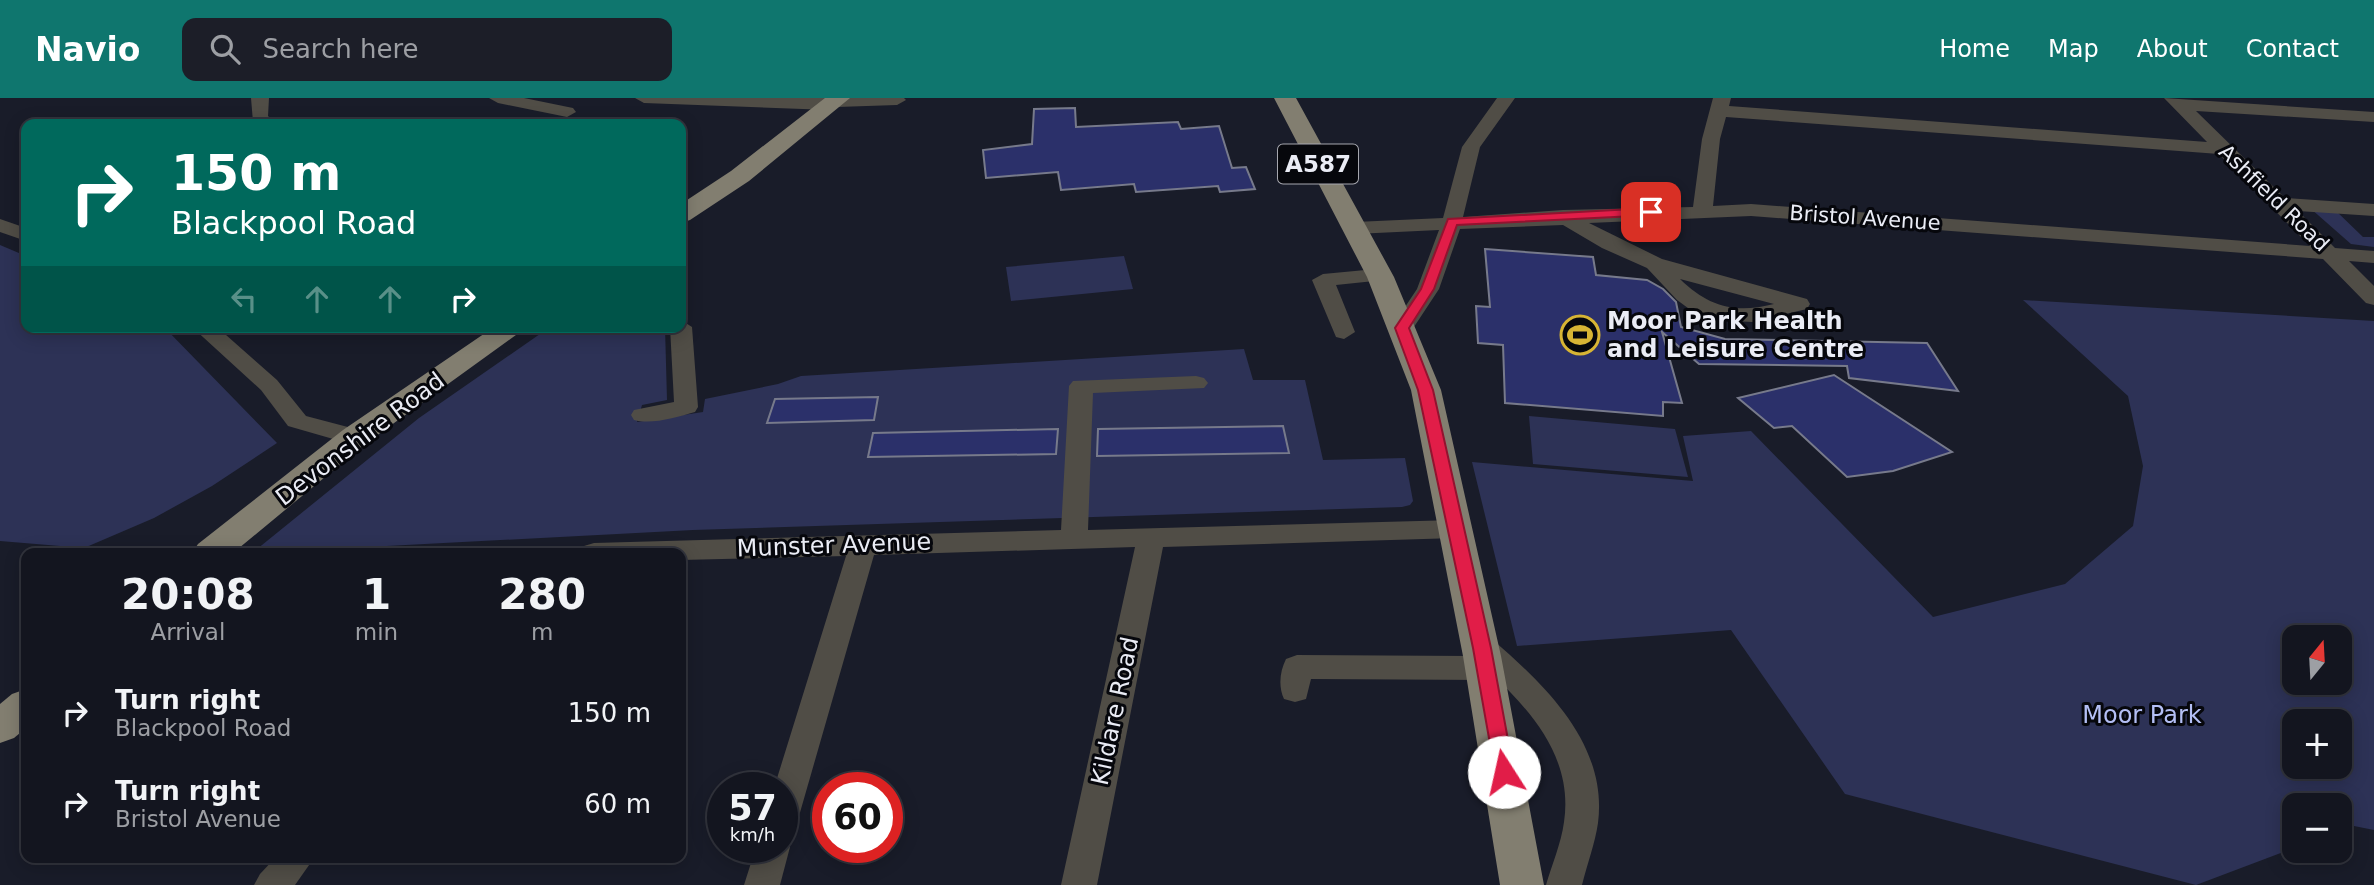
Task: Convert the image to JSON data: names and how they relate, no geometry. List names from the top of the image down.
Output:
{
  "streets": {
    "main road": ["A587", "Devonshire Road"],
    "street": [
      "Ashfield Road",
      "Bristol Avenue",
      "Munster Avenue",
      "Kildare Road"
    ]
  },
  "crossings": [
    ["A587", "Bristol Avenue"],
    ["A587", "Munster Avenue"],
    ["Ashfield Road", "Bristol Avenue"],
    ["Munster Avenue", "Kildare Road"]
  ],
  "parks": ["Moor Park"],
  "places": {
    "sports": ["Moor Park Health and Leisure Centre"]
  },
  "north": "top",
  "page": {
    "header": "Navio",
    "search": "Search here",
    "nav": [
      "Home",
      "Map",
      "About",
      "Contact"
    ],
    "turn": ["150 m", "Blackpool Road"],
    "eta": [
      "20:08",
      "Arrival",
      "1",
      "min",
      "280",
      "m"
    ],
    "map_buttons": ["+", "−"],
    "list": [
      {
        "name": "Turn right",
        "note": "Blackpool Road",
        "value": "150 m"
      },
      {
        "name": "Turn right",
        "note": "Bristol Avenue",
        "value": "60 m"
      }
    ],
    "speed": "57 km/h",
    "limit": "60"
  }
}
